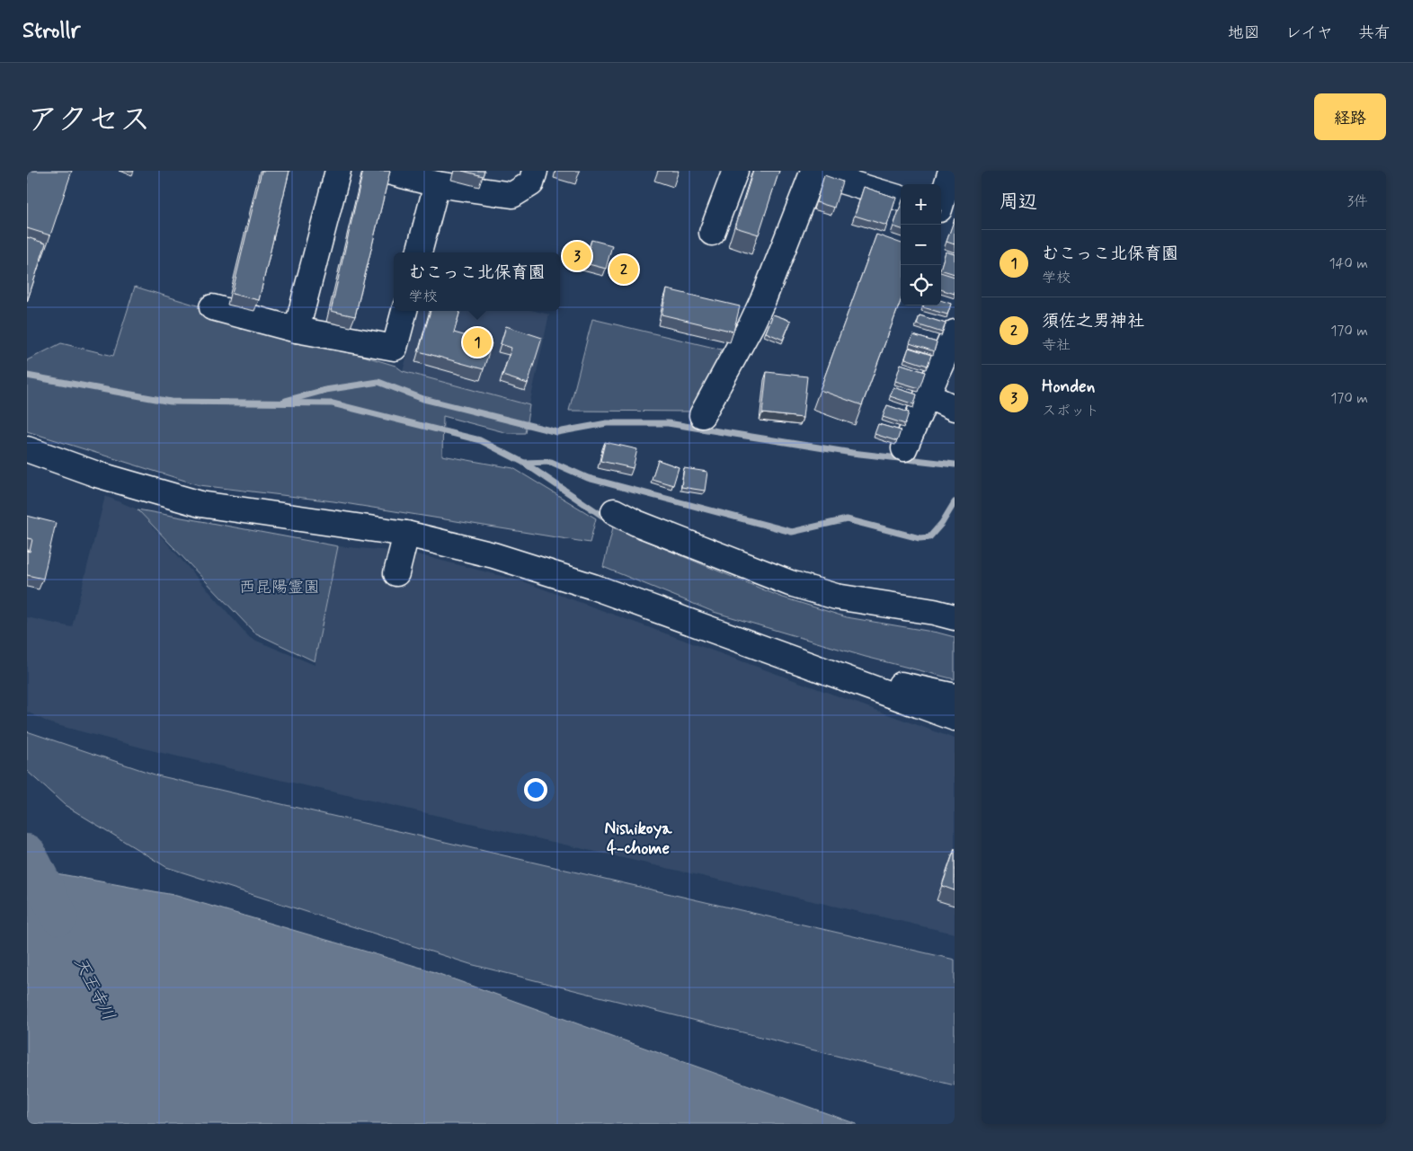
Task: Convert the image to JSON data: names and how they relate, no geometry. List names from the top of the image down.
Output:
{
  "districts": ["Nishikoya 4-chome"],
  "water": ["天王寺川"],
  "parks": ["西昆陽霊園"],
  "page": {
    "header": "Strollr",
    "nav": ["地図", "レイヤ", "共有"],
    "title": "アクセス",
    "buttons": "経路",
    "heading": ["周辺", "3件"],
    "map_buttons": ["+", "−"],
    "list": [
      {
        "mark": "1",
        "name": "むこっこ北保育園",
        "note": "学校",
        "value": "140 m"
      },
      {
        "mark": "2",
        "name": "須佐之男神社",
        "note": "寺社",
        "value": "170 m"
      },
      {
        "mark": "3",
        "name": "Honden",
        "note": "スポット",
        "value": "170 m"
      }
    ],
    "pins": ["3", "2", "1"],
    "popup": ["むこっこ北保育園", "学校"]
  }
}
